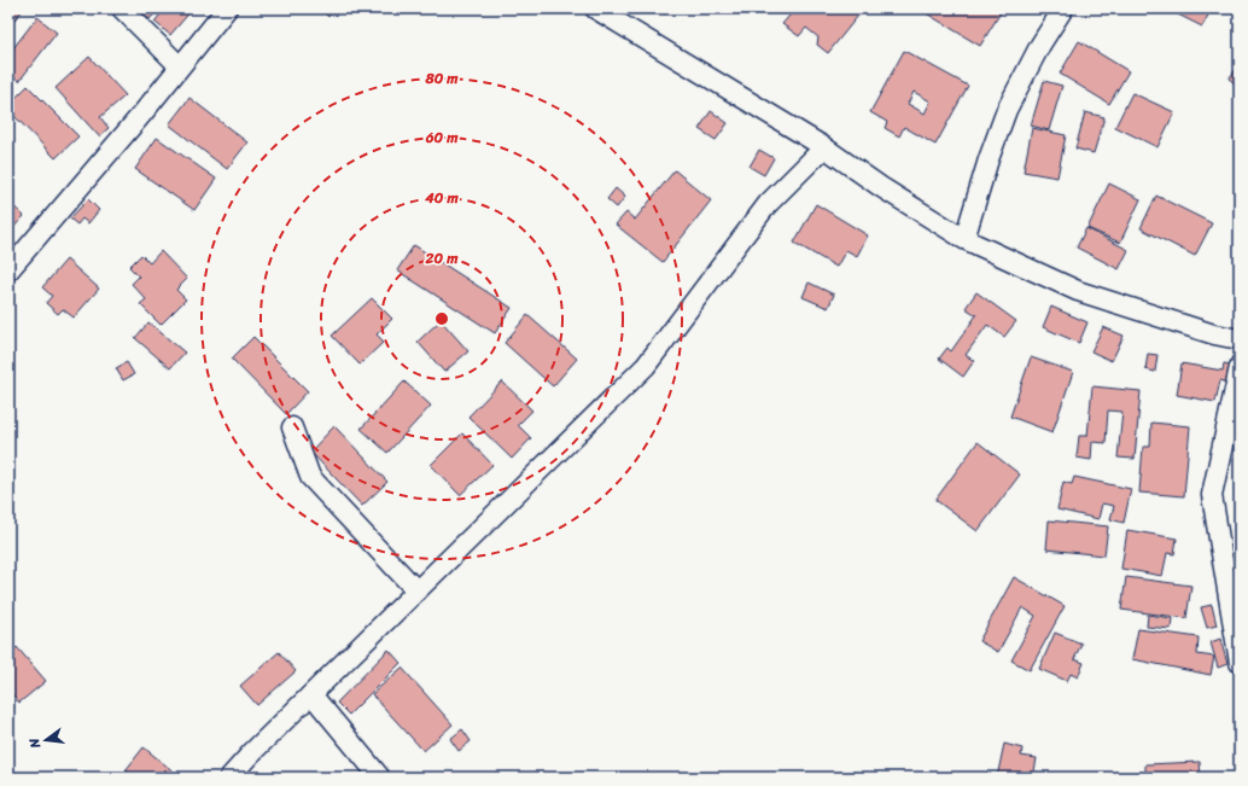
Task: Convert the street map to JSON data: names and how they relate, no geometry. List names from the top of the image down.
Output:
{
  "north": "left",
  "rings": [
    "80 m",
    "60 m",
    "40 m",
    "20 m"
  ]
}
